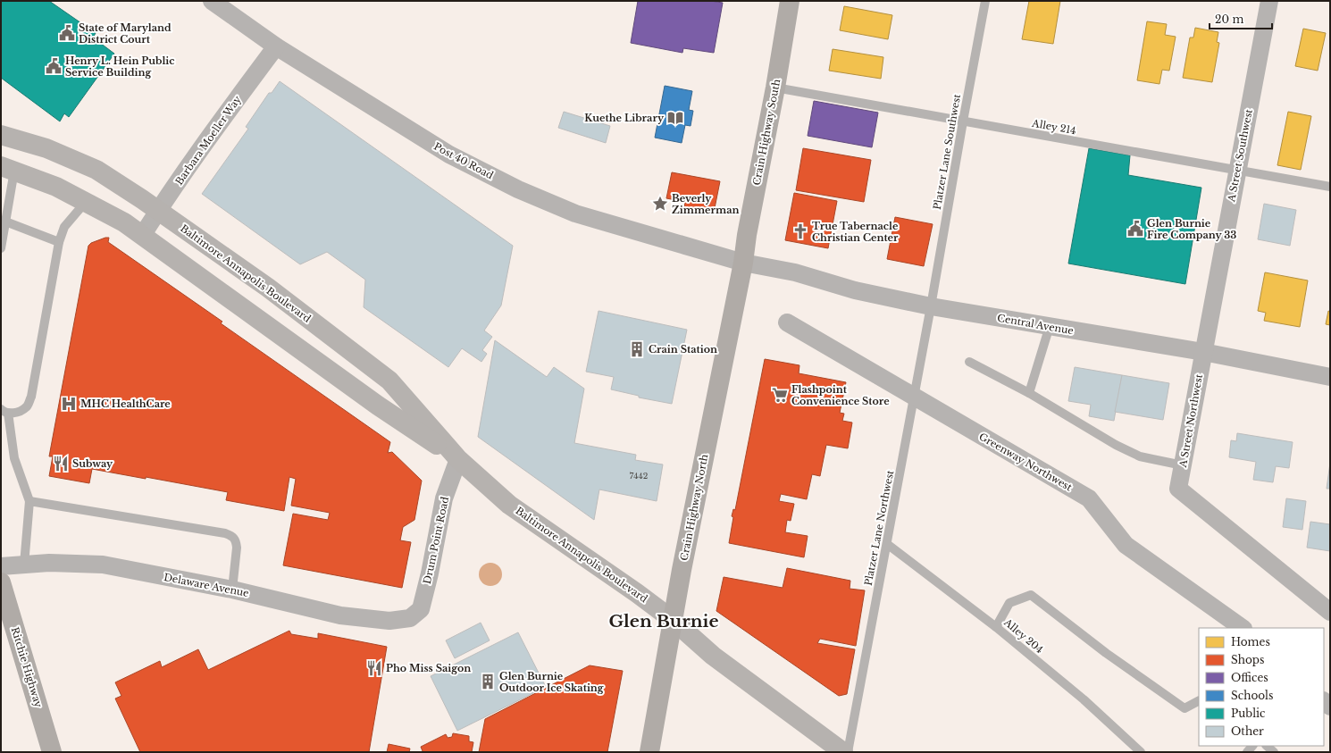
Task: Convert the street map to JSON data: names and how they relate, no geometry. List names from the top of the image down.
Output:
{
  "streets": {
    "main road": [
      "Crain Highway South",
      "Baltimore Annapolis Boulevard",
      "Crain Highway North",
      "Ritchie Highway"
    ],
    "street": [
      "Barbara Moeller Way",
      "A Street Southwest",
      "Post 40 Road",
      "Central Avenue",
      "A Street Northwest",
      "Greenway Northwest",
      "Drum Point Road",
      "Delaware Avenue"
    ],
    "lane": [
      "Alley 214",
      "Platzer Lane Southwest",
      "Platzer Lane Northwest",
      "Alley 204"
    ]
  },
  "crossings": [
    ["Alley 214", "Crain Highway South"],
    ["Alley 214", "Platzer Lane Southwest"],
    ["Alley 214", "A Street Southwest"],
    ["Crain Highway South", "Post 40 Road"],
    ["Crain Highway South", "Central Avenue"],
    ["Crain Highway South", "Crain Highway North"],
    ["Barbara Moeller Way", "Post 40 Road"],
    ["Barbara Moeller Way", "Baltimore Annapolis Boulevard"],
    ["Platzer Lane Southwest", "Central Avenue"],
    ["Platzer Lane Southwest", "Platzer Lane Northwest"],
    ["A Street Southwest", "Central Avenue"],
    ["A Street Southwest", "A Street Northwest"],
    ["Post 40 Road", "Central Avenue"],
    ["Post 40 Road", "Crain Highway North"],
    ["Baltimore Annapolis Boulevard", "Crain Highway North"],
    ["Baltimore Annapolis Boulevard", "Drum Point Road"],
    ["Central Avenue", "A Street Northwest"],
    ["Central Avenue", "Crain Highway North"],
    ["Central Avenue", "Platzer Lane Northwest"],
    ["Greenway Northwest", "Platzer Lane Northwest"],
    ["Platzer Lane Northwest", "Alley 204"],
    ["Drum Point Road", "Delaware Avenue"]
  ],
  "districts": ["Glen Burnie"],
  "places": {
    "public building": ["State of Maryland District Court", "Henry L. Hein Public Service Building", "Glen Burnie Fire Company 33"],
    "library": ["Kuethe Library"],
    "place": ["Beverly Zimmerman"],
    "church": ["True Tabernacle Christian Center"],
    "building": ["Crain Station", "Glen Burnie Outdoor Ice Skating"],
    "supermarket": ["Flashpoint Convenience Store"],
    "hospital": ["MHC HealthCare"],
    "restaurant": ["Subway", "Pho Miss Saigon"]
  },
  "house_numbers": ["7442"],
  "legend": [
    "Homes",
    "Shops",
    "Offices",
    "Schools",
    "Public",
    "Other"
  ],
  "scale_bar": "20 m"
}
